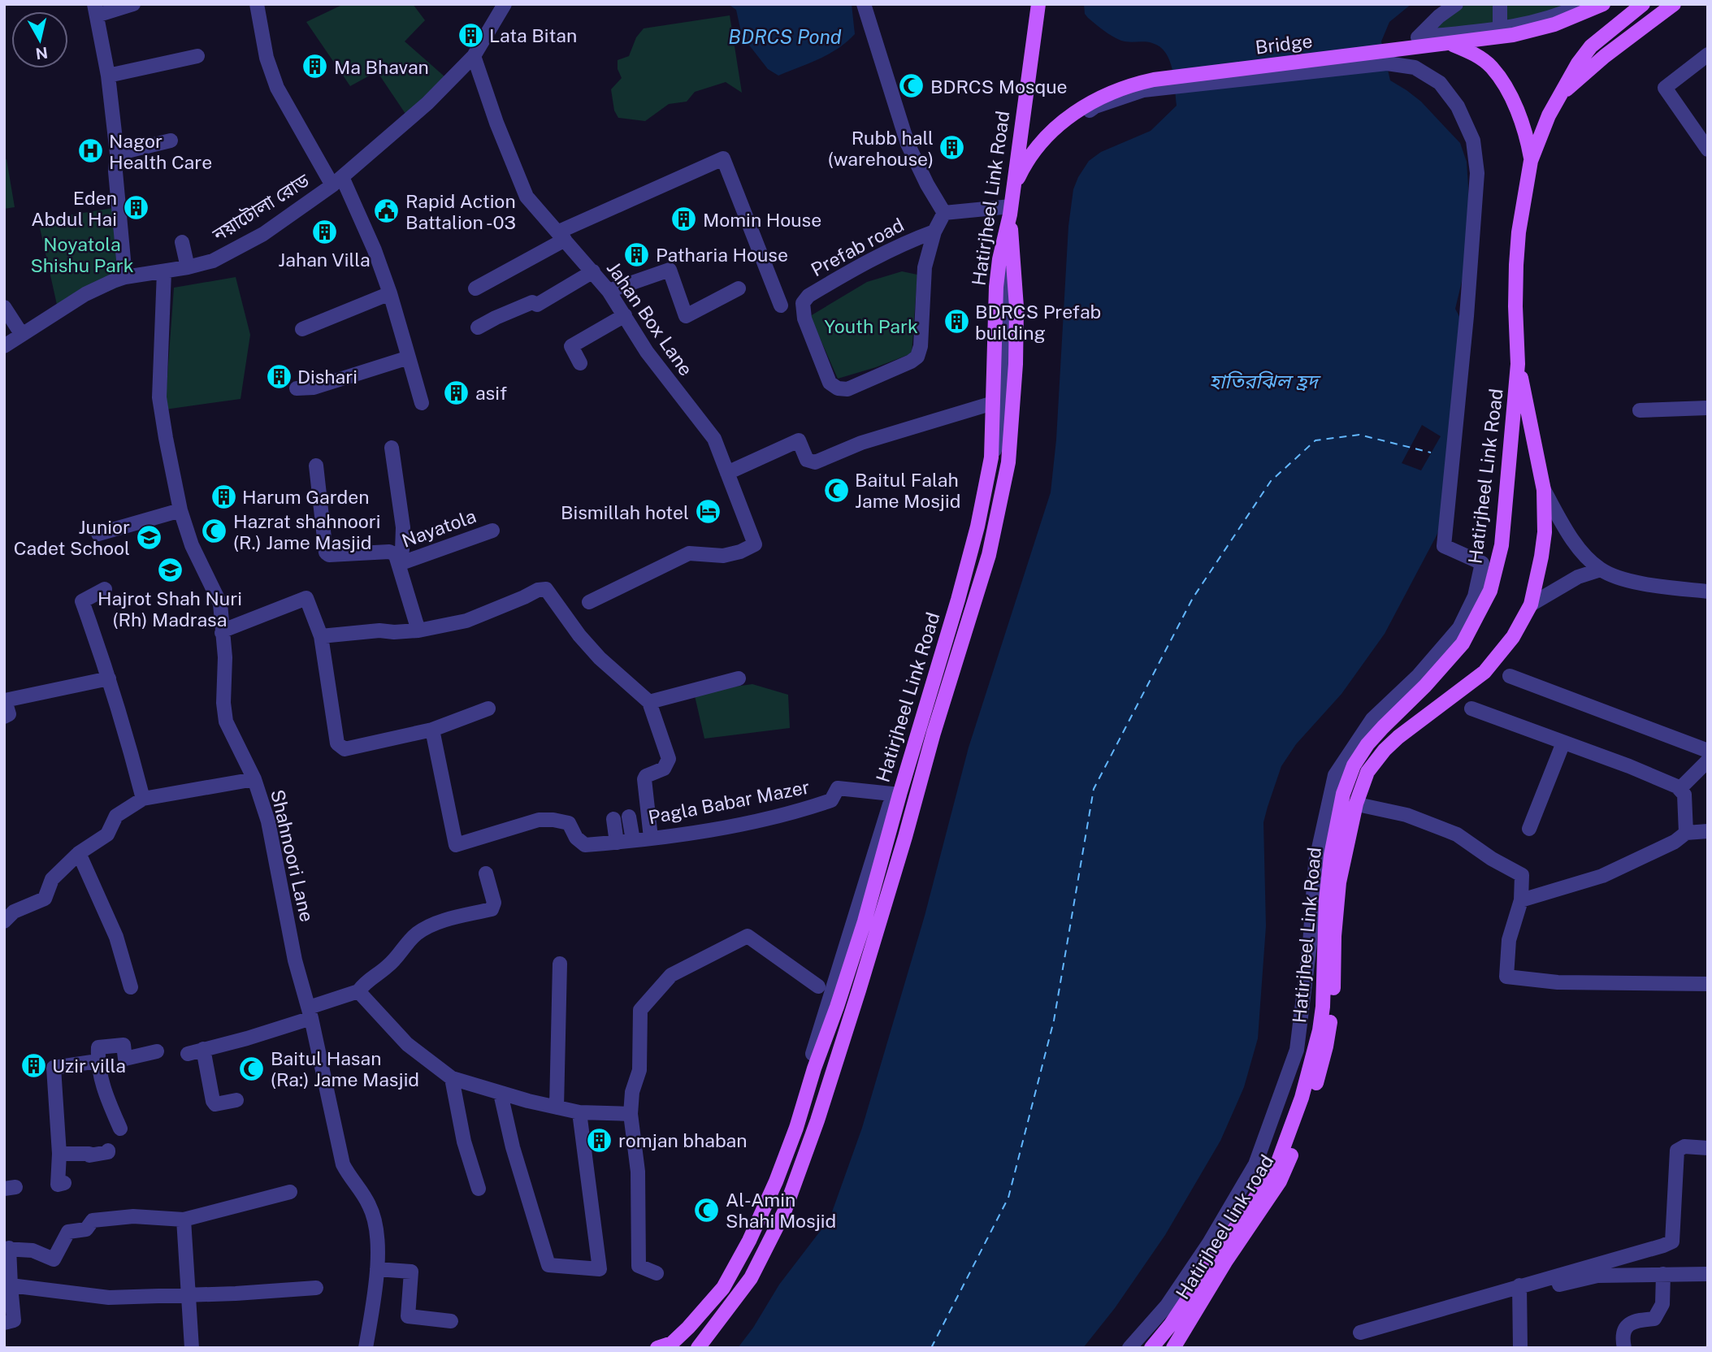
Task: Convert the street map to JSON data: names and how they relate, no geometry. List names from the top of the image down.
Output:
{
  "streets": {
    "main road": ["Bridge", "Hatirjheel Link Road", "Hatirjheel link road"],
    "street": [
      "নয়াটোলা রোড",
      "Prefab road",
      "Jahan Box Lane",
      "Nayatola",
      "Pagla Babar Mazer",
      "Shahnoori Lane"
    ]
  },
  "crossings": [
    ["Bridge", "Hatirjheel Link Road"],
    ["Bridge", "Hatirjheel link road"],
    ["Hatirjheel Link Road", "Pagla Babar Mazer"],
    ["Hatirjheel Link Road", "Hatirjheel link road"],
    ["নয়াটোলা রোড", "Jahan Box Lane"],
    ["নয়াটোলা রোড", "Shahnoori Lane"]
  ],
  "water": ["BDRCS Pond", "হাতিরঝিল হ্রদ"],
  "parks": ["Noyatola Shishu Park", "Youth Park"],
  "places": {
    "building": [
      "Lata Bitan",
      "Ma Bhavan",
      "Rubb hall (warehouse)",
      "Eden Abdul Hai",
      "Momin House",
      "Jahan Villa",
      "Patharia House",
      "BDRCS Prefab building",
      "Dishari",
      "asif",
      "Harum Garden",
      "Uzir villa",
      "romjan bhaban"
    ],
    "mosque": [
      "BDRCS Mosque",
      "Baitul Falah Jame Mosjid",
      "Hazrat shahnoori (R.) Jame Masjid",
      "Baitul Hasan (Ra:) Jame Masjid",
      "Al-Amin Shahi Mosjid"
    ],
    "hospital": ["Nagor Health Care"],
    "public building": ["Rapid Action Battalion -03"],
    "hotel": ["Bismillah hotel"],
    "school or university": ["Junior Cadet School", "Hajrot Shah Nuri (Rh) Madrasa"]
  },
  "north": "bottom"
}
